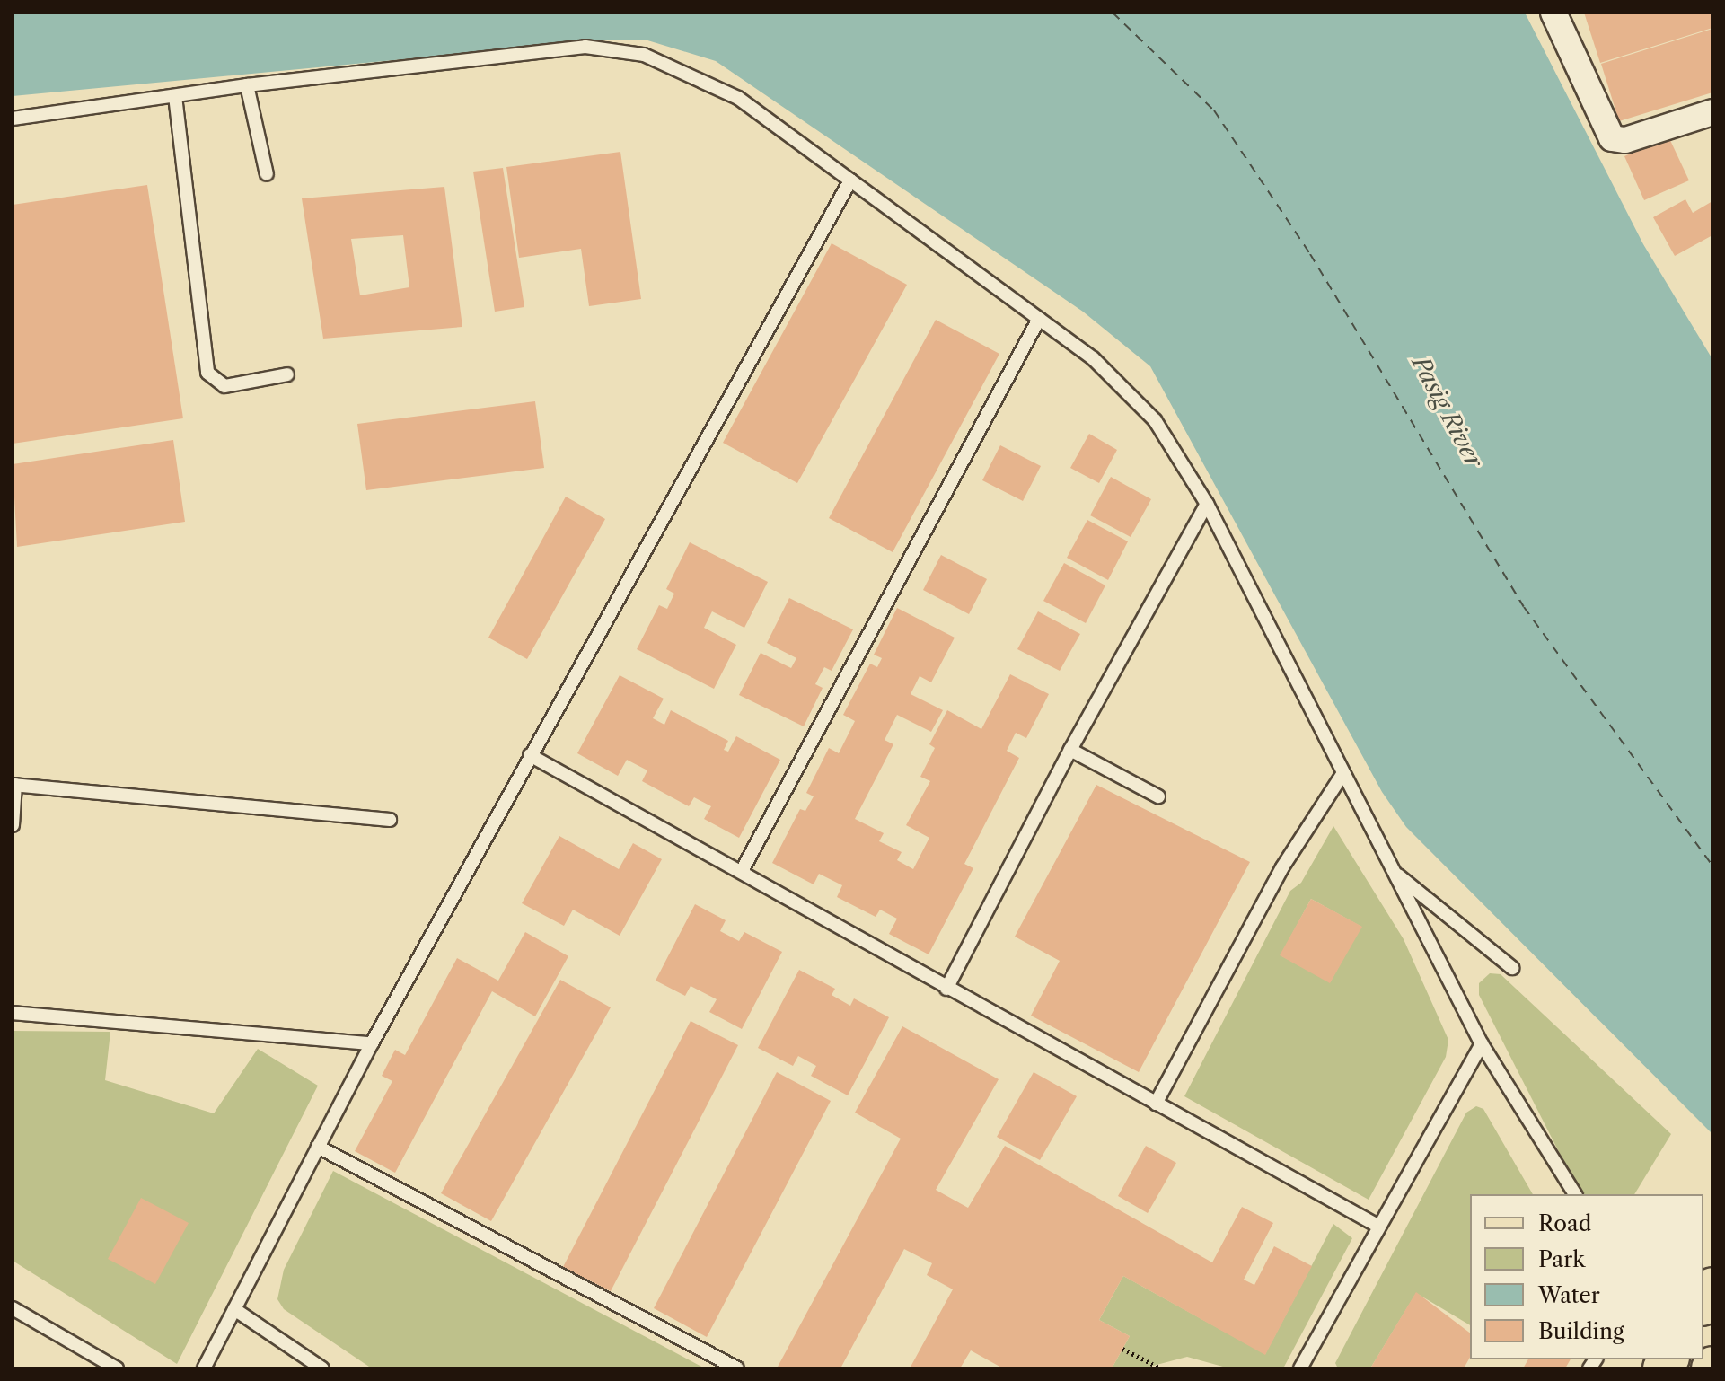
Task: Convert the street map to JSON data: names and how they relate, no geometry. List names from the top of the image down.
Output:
{
  "water": ["Pasig River"],
  "legend": [
    "Road",
    "Park",
    "Water",
    "Building"
  ]
}
